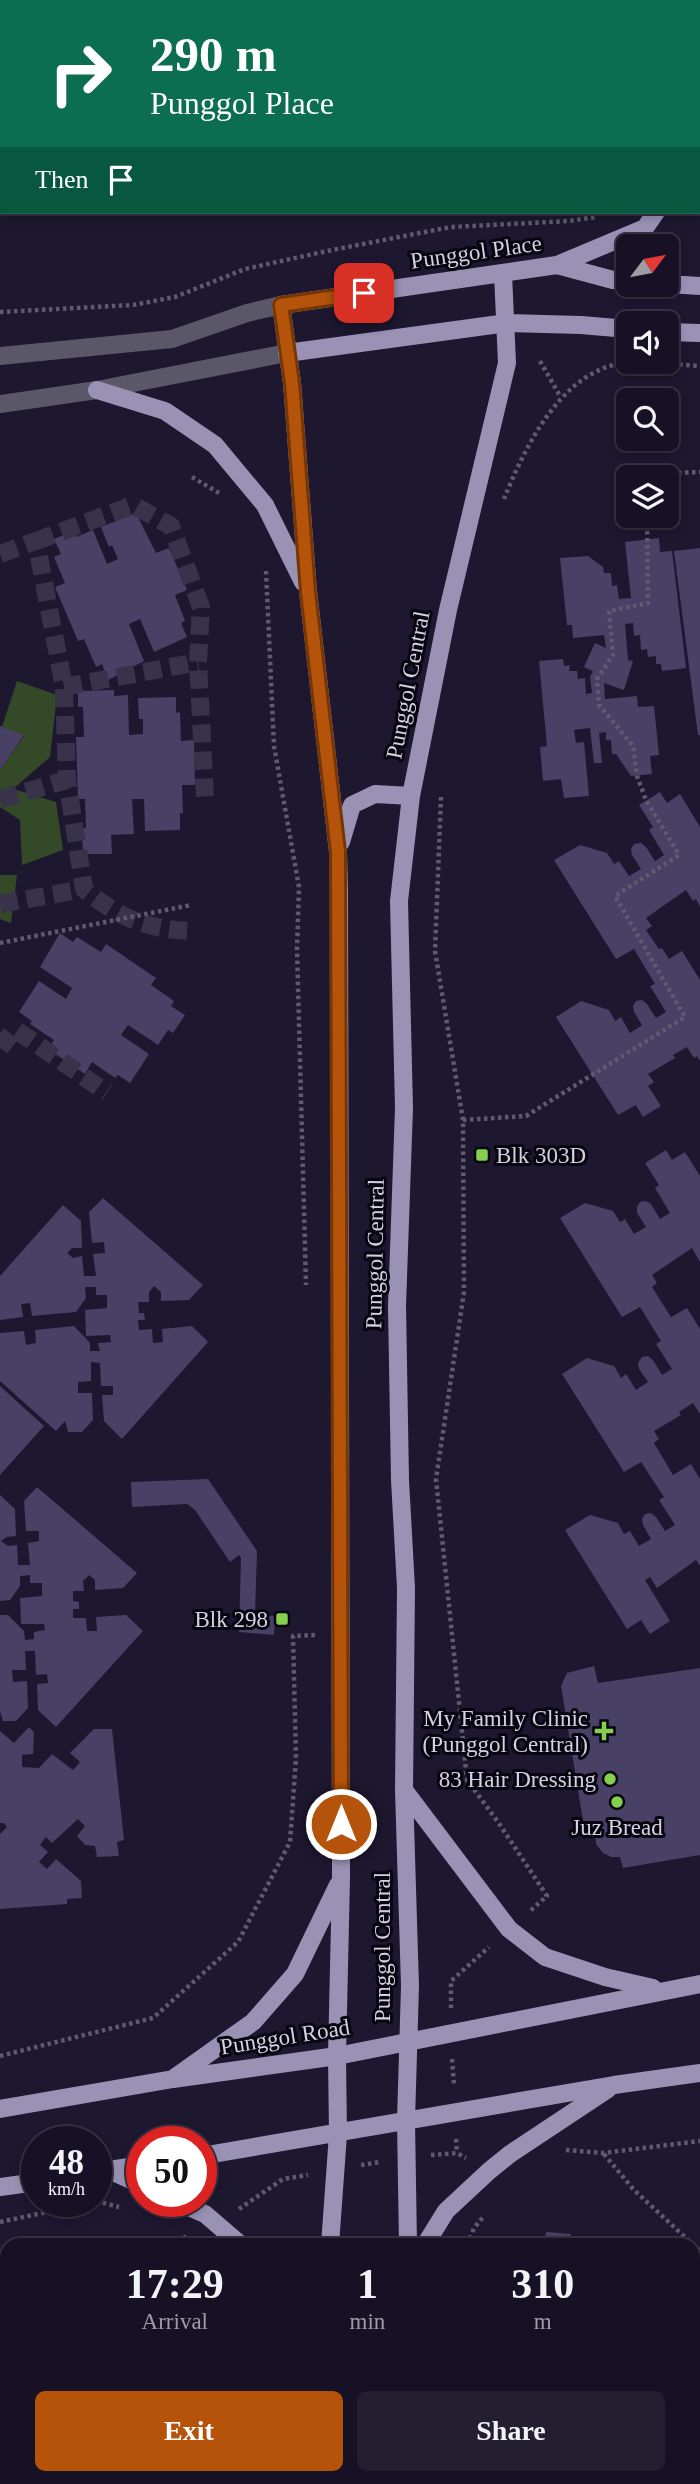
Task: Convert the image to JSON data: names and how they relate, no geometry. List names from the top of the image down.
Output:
{
  "streets": {
    "main road": ["Punggol Place", "Punggol Central", "Punggol Road"]
  },
  "crossings": [
    ["Punggol Place", "Punggol Central"],
    ["Punggol Central", "Punggol Road"]
  ],
  "places": {
    "transit": ["Blk 303D", "Blk 298"],
    "health": ["My Family Clinic (Punggol Central)"],
    "other": ["83 Hair Dressing", "Juz Bread"]
  },
  "north": "top right",
  "page": {
    "turn": ["290 m", "Punggol Place"],
    "then": "Then",
    "speed": "48 km/h",
    "limit": "50",
    "eta": [
      "17:29",
      "Arrival",
      "1",
      "min",
      "310",
      "m"
    ],
    "buttons": ["Exit", "Share"]
  }
}
